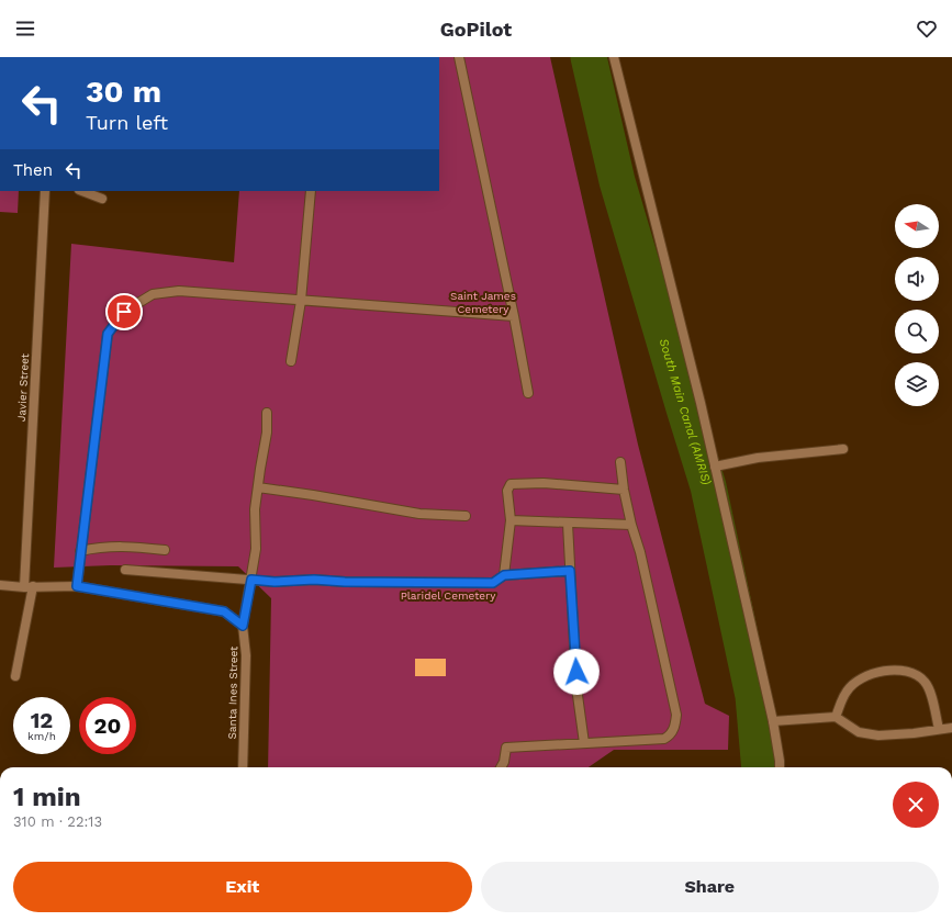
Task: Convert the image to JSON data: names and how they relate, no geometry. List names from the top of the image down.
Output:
{
  "streets": {
    "street": ["Javier Street", "Santa Ines Street"]
  },
  "water": ["South Main Canal (AMRIS)"],
  "parks": ["Saint James Cemetery", "Plaridel Cemetery"],
  "north": "left",
  "page": {
    "header": "GoPilot",
    "turn": ["30 m", "Turn left"],
    "then": "Then",
    "speed": "12 km/h",
    "limit": "20",
    "heading": ["1 min", "310 m · 22:13"],
    "buttons": ["Exit", "Share"]
  }
}
